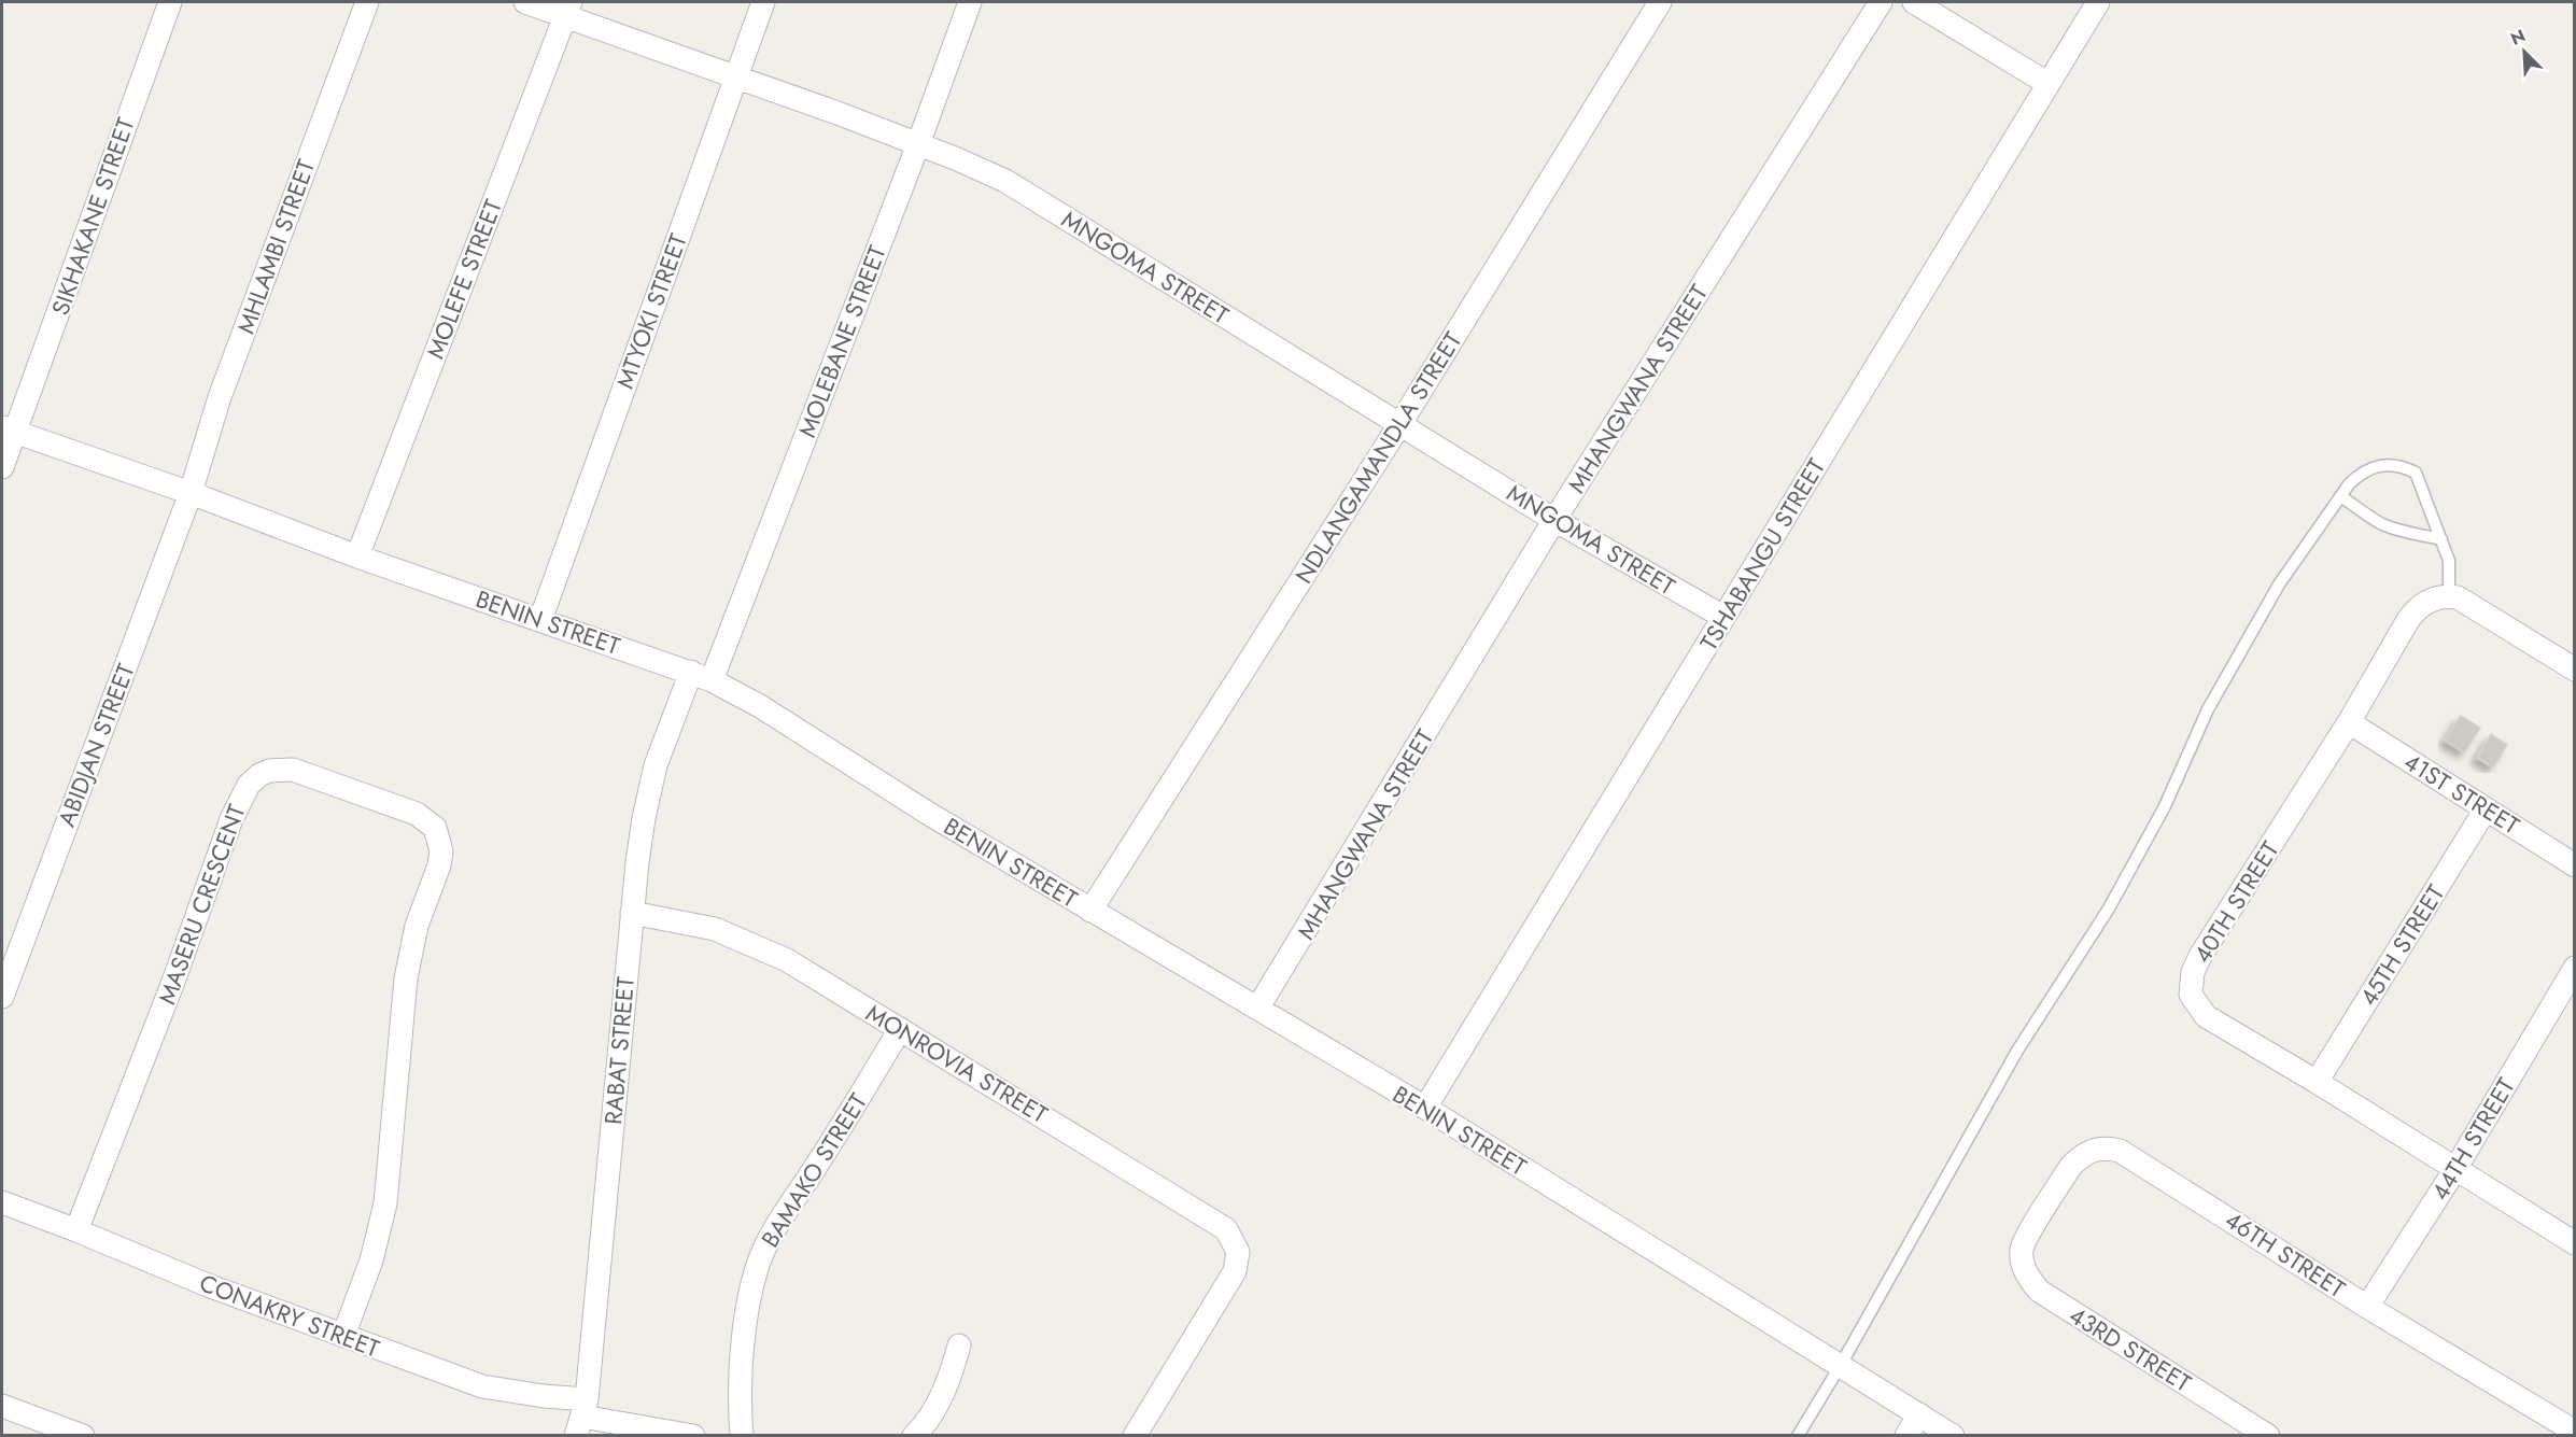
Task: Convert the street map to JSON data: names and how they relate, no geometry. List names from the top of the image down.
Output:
{
  "streets": {
    "street": [
      "SIKHAKANE STREET",
      "MHLAMBI STREET",
      "MNGOMA STREET",
      "MOLEFE STREET",
      "MTYOKI STREET",
      "MOLEBANE STREET",
      "MHANGWANA STREET",
      "NDLANGAMANDLA STREET",
      "TSHABANGU STREET",
      "BENIN STREET",
      "ABIDJAN STREET",
      "41ST STREET",
      "40TH STREET",
      "MASERU CRESCENT",
      "45TH STREET",
      "RABAT STREET",
      "MONROVIA STREET",
      "44TH STREET",
      "BAMAKO STREET",
      "46TH STREET",
      "CONAKRY STREET",
      "43RD STREET"
    ]
  },
  "crossings": [
    ["SIKHAKANE STREET", "BENIN STREET"],
    ["MHLAMBI STREET", "BENIN STREET"],
    ["MHLAMBI STREET", "ABIDJAN STREET"],
    ["MNGOMA STREET", "MOLEFE STREET"],
    ["MNGOMA STREET", "MTYOKI STREET"],
    ["MNGOMA STREET", "MOLEBANE STREET"],
    ["MNGOMA STREET", "MHANGWANA STREET"],
    ["MNGOMA STREET", "NDLANGAMANDLA STREET"],
    ["MNGOMA STREET", "TSHABANGU STREET"],
    ["MOLEFE STREET", "BENIN STREET"],
    ["MTYOKI STREET", "BENIN STREET"],
    ["MOLEBANE STREET", "BENIN STREET"],
    ["MHANGWANA STREET", "BENIN STREET"],
    ["NDLANGAMANDLA STREET", "BENIN STREET"],
    ["TSHABANGU STREET", "BENIN STREET"],
    ["BENIN STREET", "ABIDJAN STREET"],
    ["BENIN STREET", "RABAT STREET"],
    ["41ST STREET", "40TH STREET"],
    ["41ST STREET", "45TH STREET"],
    ["40TH STREET", "45TH STREET"],
    ["40TH STREET", "44TH STREET"],
    ["MASERU CRESCENT", "CONAKRY STREET"],
    ["RABAT STREET", "MONROVIA STREET"],
    ["RABAT STREET", "CONAKRY STREET"],
    ["MONROVIA STREET", "BAMAKO STREET"],
    ["44TH STREET", "46TH STREET"],
    ["46TH STREET", "43RD STREET"]
  ],
  "north": "top left"
}
